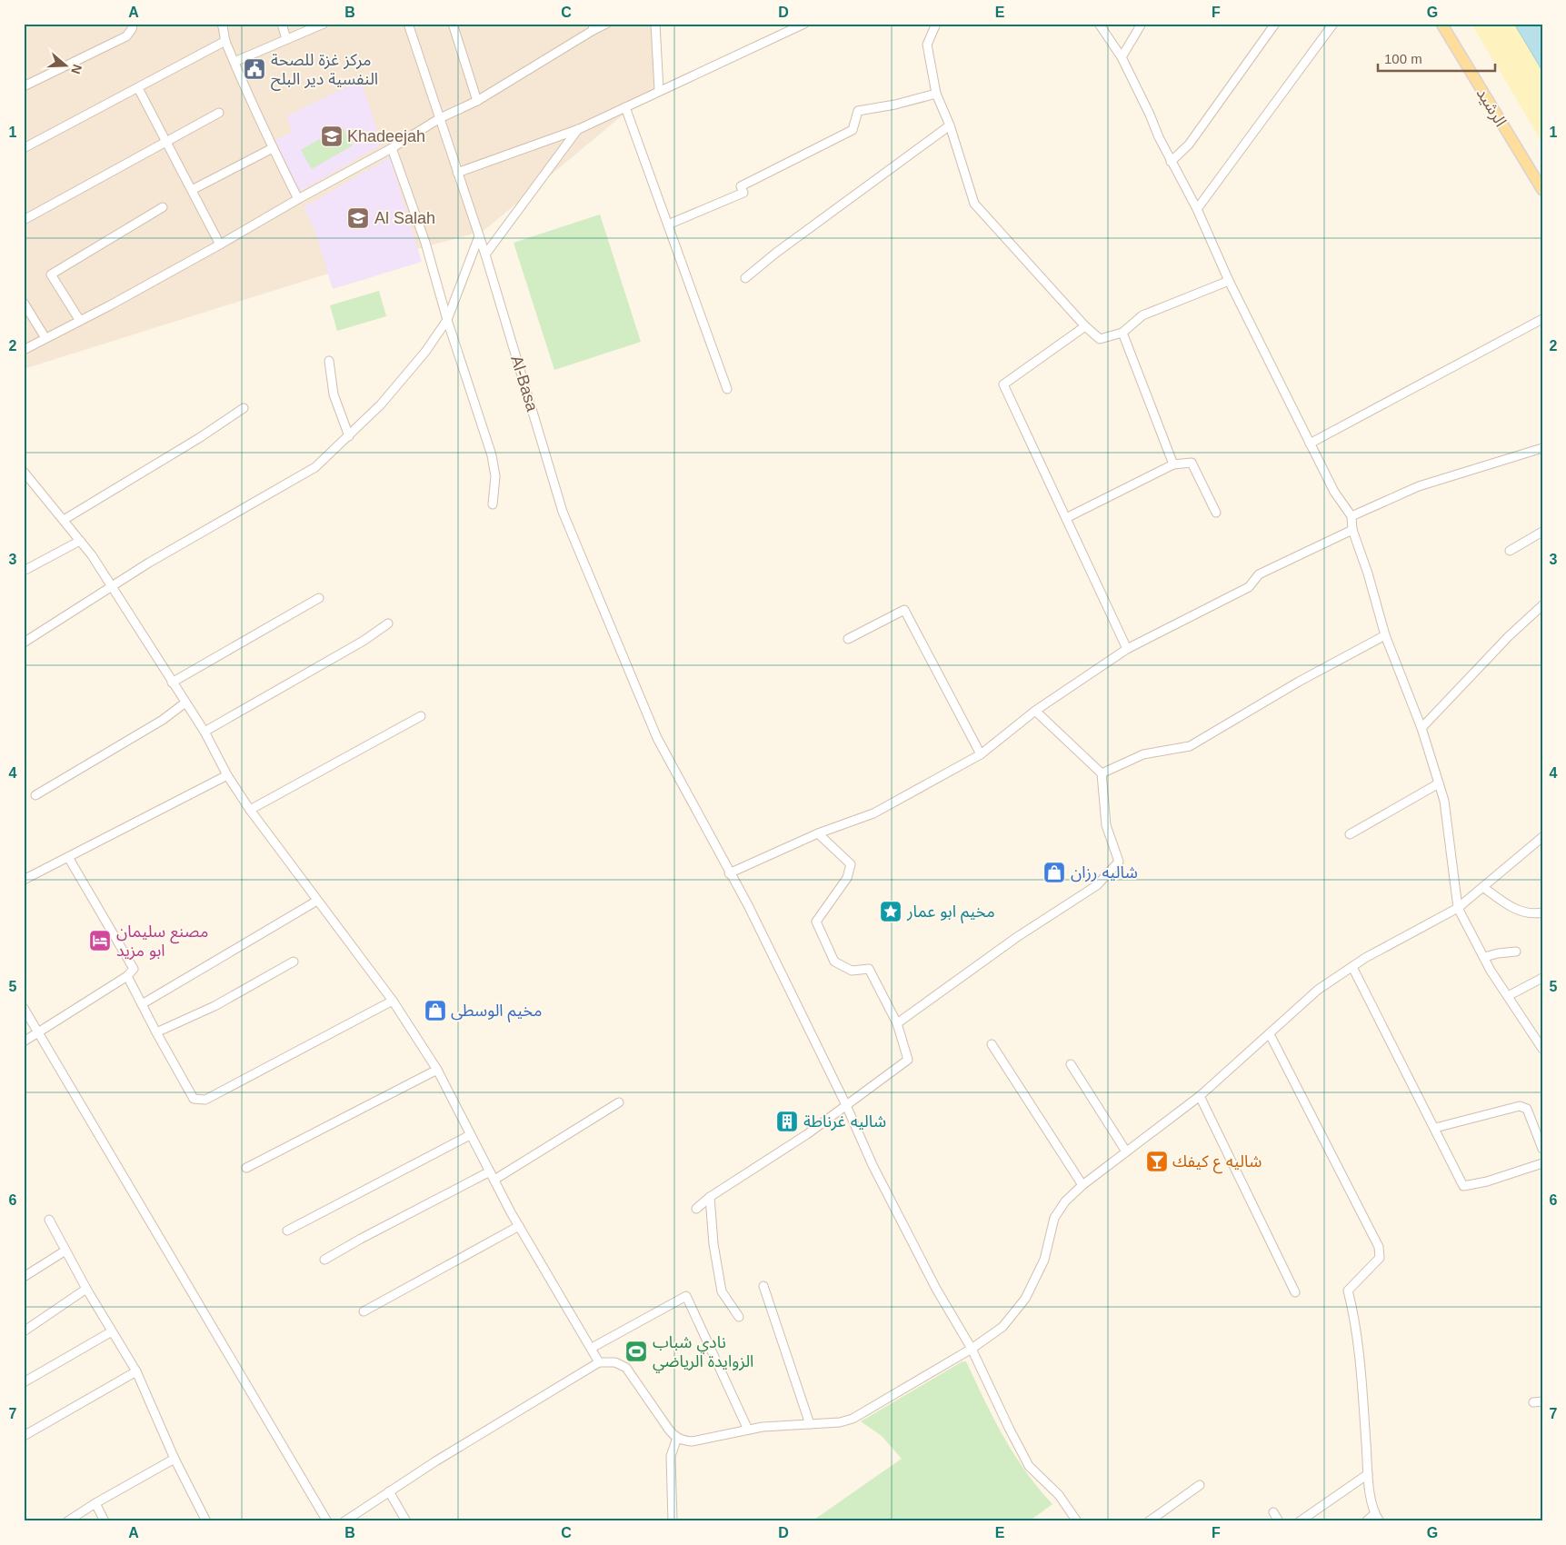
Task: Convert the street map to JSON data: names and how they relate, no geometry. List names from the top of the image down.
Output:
{
  "streets": {
    "main road": ["الرشيد"],
    "street": ["Al-Basa"]
  },
  "places": {
    "public building": ["مركز غزة للصحة النفسية دير البلح"],
    "school or university": ["Khadeejah", "Al Salah"],
    "shop": ["شاليه رزان", "مخيم الوسطى"],
    "place": ["مخيم ابو عمار"],
    "hotel": ["مصنع سليمان ابو مزيد"],
    "building": ["شاليه غرناطة"],
    "bar": ["شاليه ع كيفك"],
    "sports": ["نادي شباب الزوايدة الرياضي"]
  },
  "scale_bar": "100 m",
  "north": "right",
  "grid": {
    "columns": [
      "A",
      "B",
      "C",
      "D",
      "E",
      "F",
      "G"
    ],
    "rows": [
      "1",
      "2",
      "3",
      "4",
      "5",
      "6",
      "7"
    ]
  }
}
